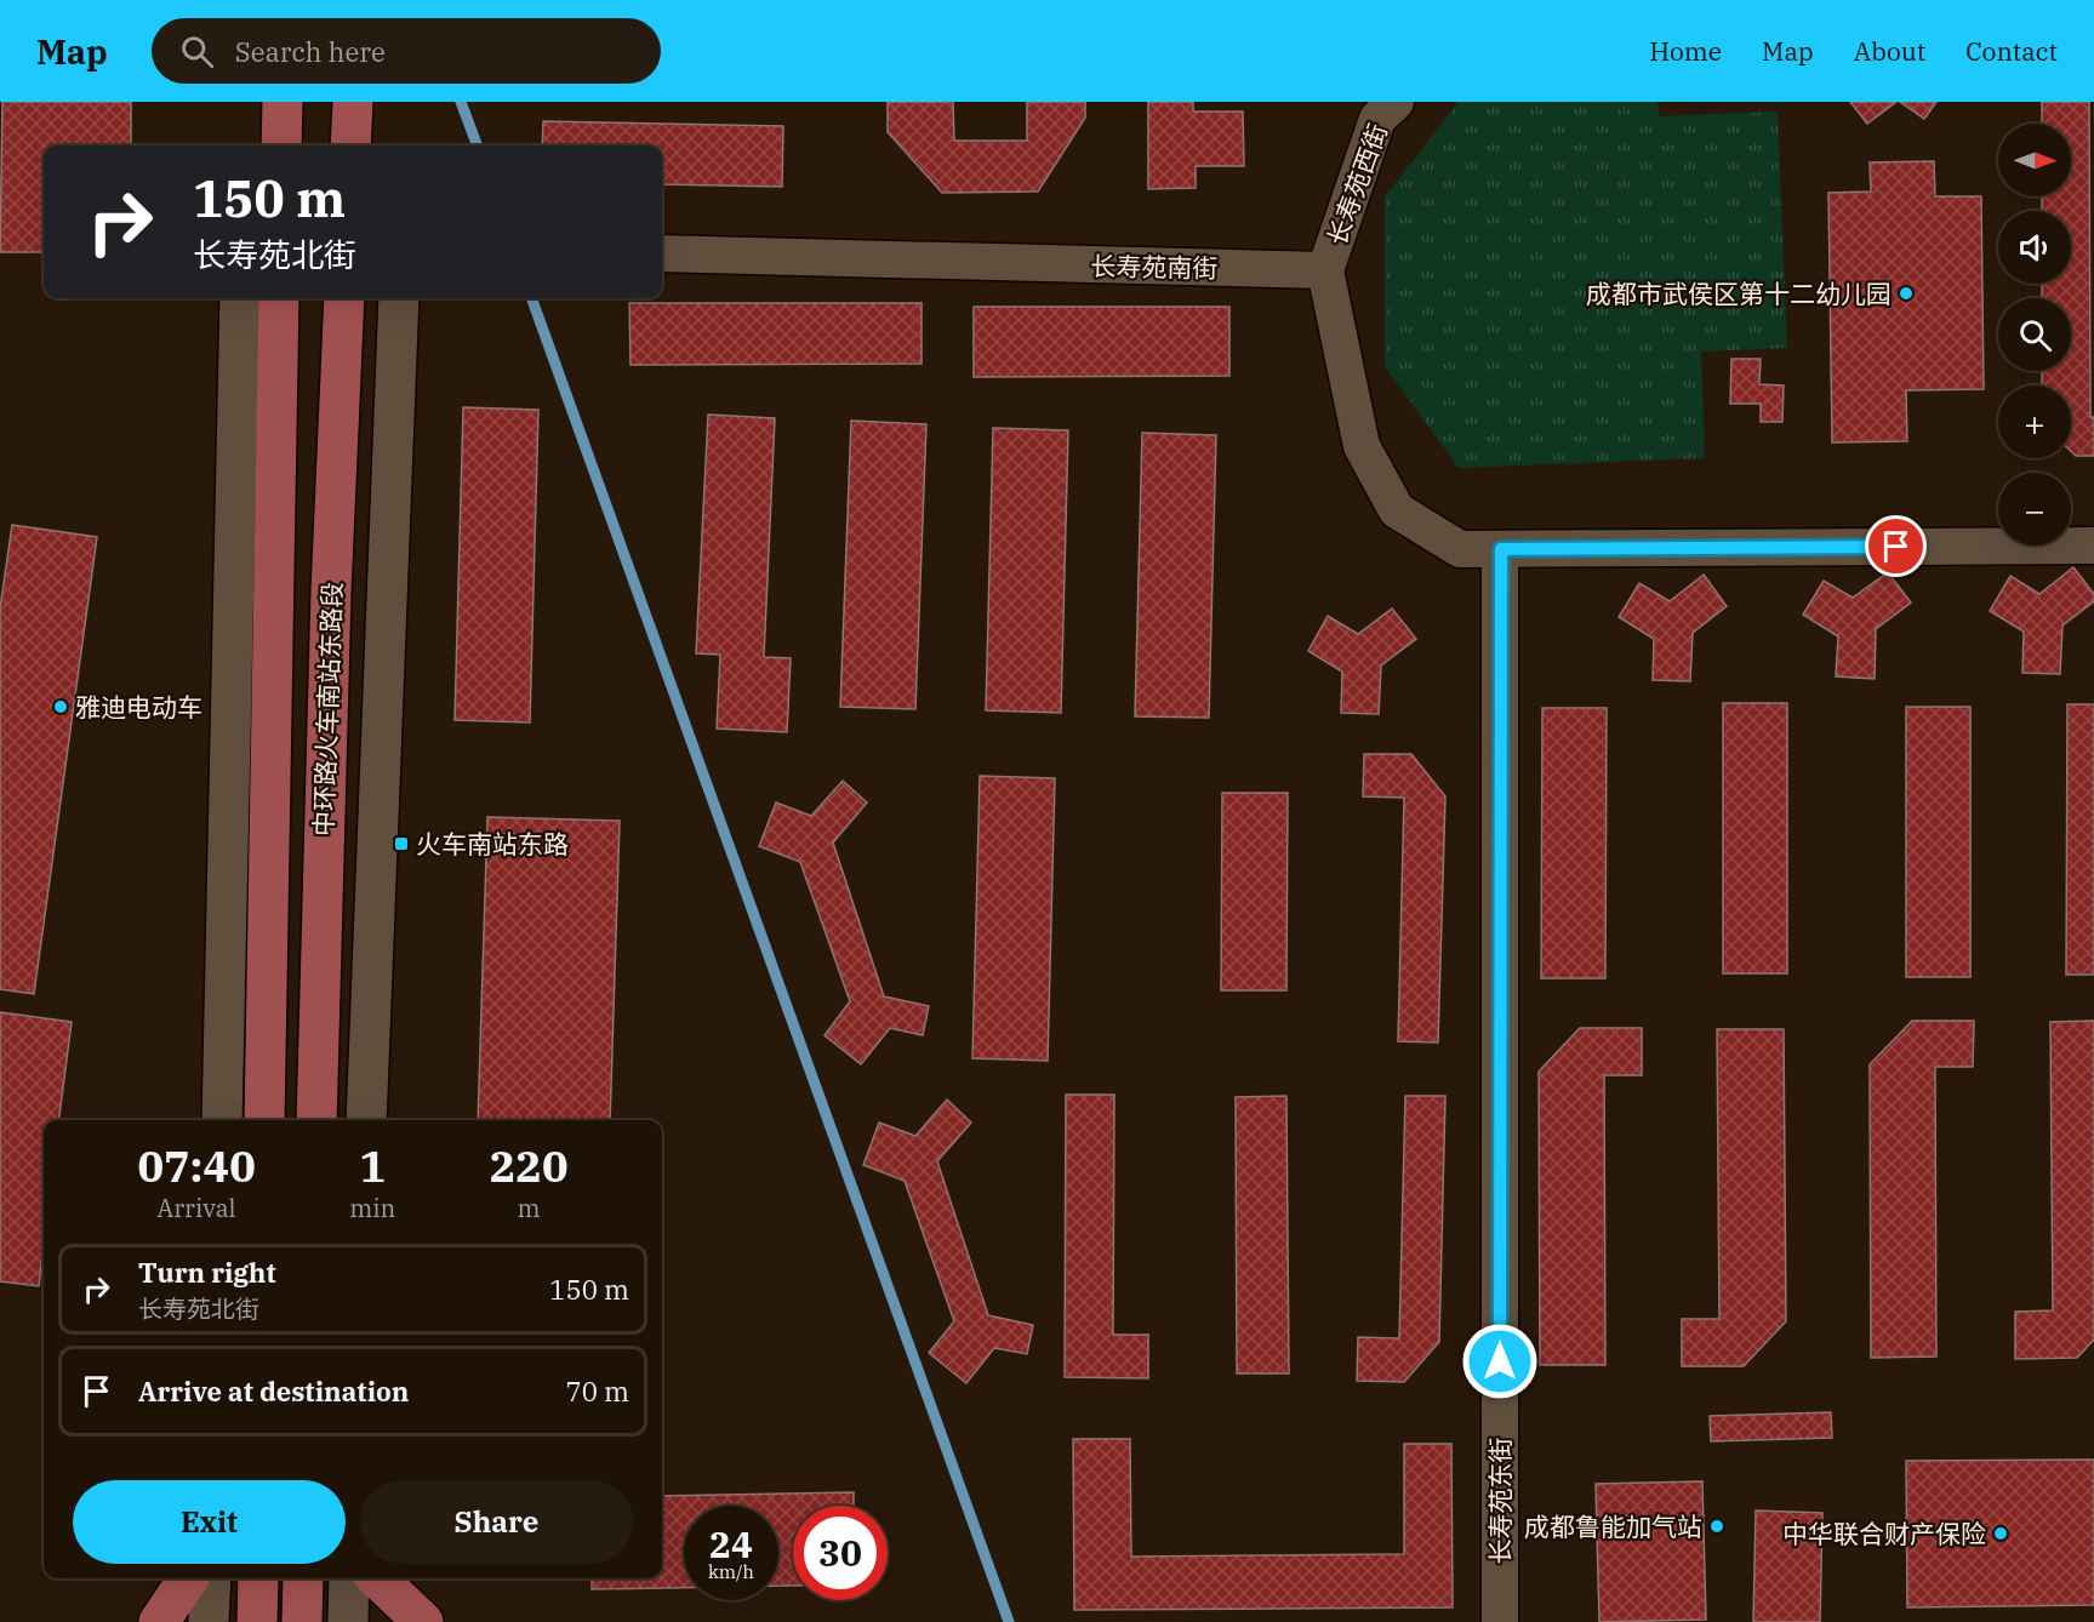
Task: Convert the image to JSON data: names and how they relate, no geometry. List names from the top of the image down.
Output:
{
  "streets": {
    "main road": ["中环路火车南站东路段"],
    "street": ["长寿苑西街", "长寿苑南街", "长寿苑东街"]
  },
  "crossings": [
    ["长寿苑西街", "长寿苑南街"]
  ],
  "places": {
    "other": [
      "成都市武侯区第十二幼儿园",
      "雅迪电动车",
      "成都鲁能加气站",
      "中华联合财产保险"
    ],
    "transit": ["火车南站东路"]
  },
  "north": "right",
  "page": {
    "header": "Map",
    "search": "Search here",
    "nav": [
      "Home",
      "Map",
      "About",
      "Contact"
    ],
    "map_buttons": ["+", "−"],
    "turn": ["150 m", "长寿苑北街"],
    "eta": [
      "07:40",
      "Arrival",
      "1",
      "min",
      "220",
      "m"
    ],
    "list": [
      {
        "name": "Turn right",
        "note": "长寿苑北街",
        "value": "150 m"
      },
      {
        "name": "Arrive at destination",
        "value": "70 m"
      }
    ],
    "buttons": ["Exit", "Share"],
    "speed": "24 km/h",
    "limit": "30"
  }
}
